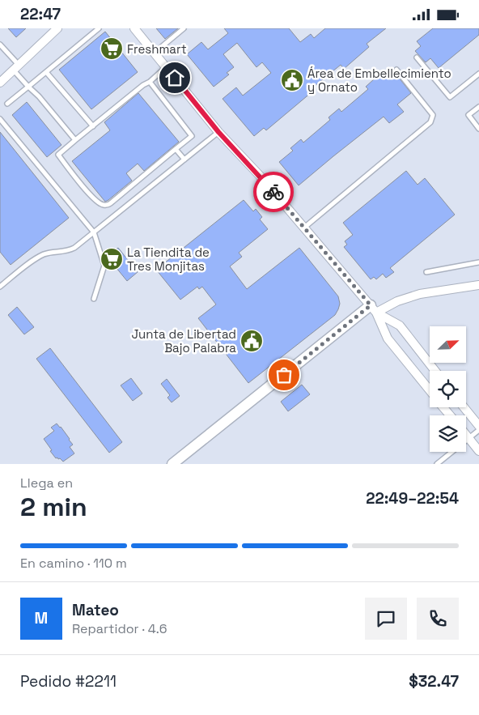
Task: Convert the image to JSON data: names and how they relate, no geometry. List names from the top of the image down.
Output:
{
  "places": {
    "supermarket": ["Freshmart", "La Tiendita de Tres Monjitas"],
    "public building": ["Área de Embellecimiento y Ornato", "Junta de Libertad Bajo Palabra"]
  },
  "north": "top right",
  "page": {
    "status": "22:47",
    "heading": ["2 min", "Llega en", "22:49–22:54"],
    "panel": [
      "Mateo",
      "Repartidor · 4.6",
      "Pedido #2211",
      "$32.47"
    ],
    "bar": "En camino · 110 m",
    "round": "M"
  }
}
